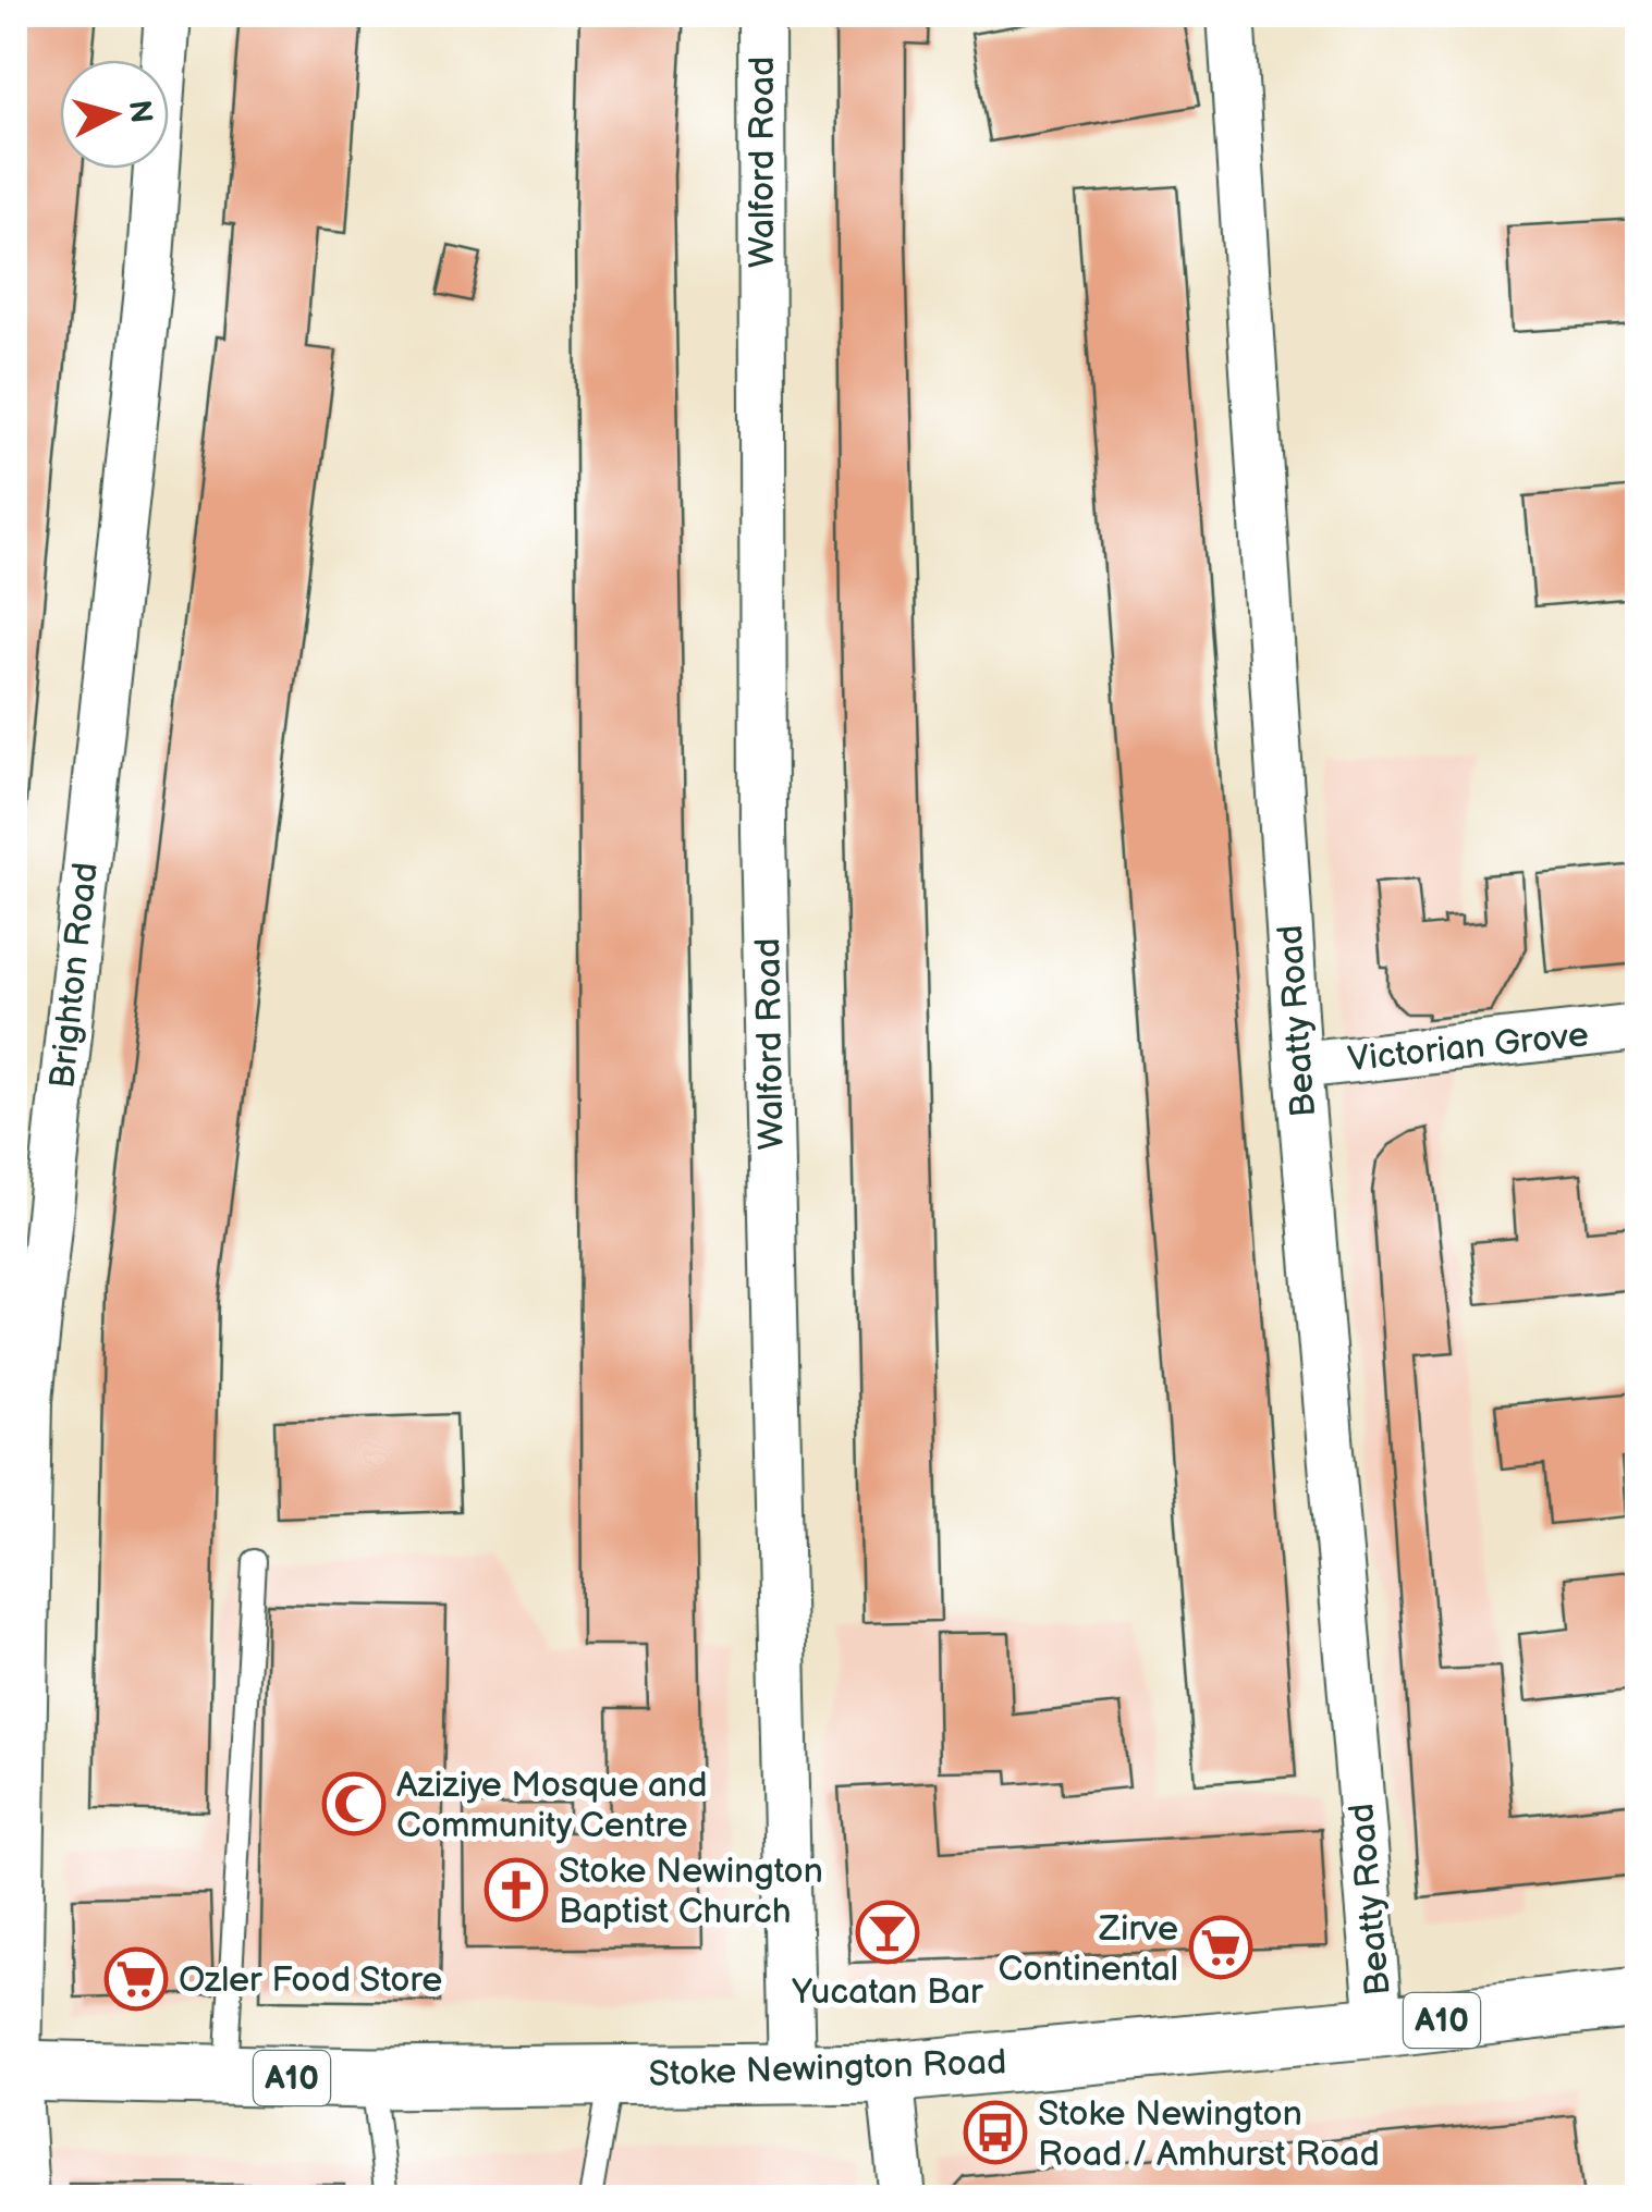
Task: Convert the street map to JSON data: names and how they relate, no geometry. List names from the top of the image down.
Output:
{
  "streets": {
    "highway": ["A10", "Stoke Newington Road"],
    "street": [
      "Walford Road",
      "Brighton Road",
      "Beatty Road",
      "Victorian Grove"
    ]
  },
  "crossings": [
    ["Walford Road", "Stoke Newington Road"],
    ["Brighton Road", "Stoke Newington Road"],
    ["Beatty Road", "Victorian Grove"],
    ["Beatty Road", "Stoke Newington Road"]
  ],
  "places": {
    "mosque": ["Aziziye Mosque and Community Centre"],
    "church": ["Stoke Newington Baptist Church"],
    "bar": ["Yucatan Bar"],
    "supermarket": ["Zirve Continental", "Ozler Food Store"],
    "bus stop": ["Stoke Newington Road / Amhurst Road"]
  },
  "north": "right"
}
